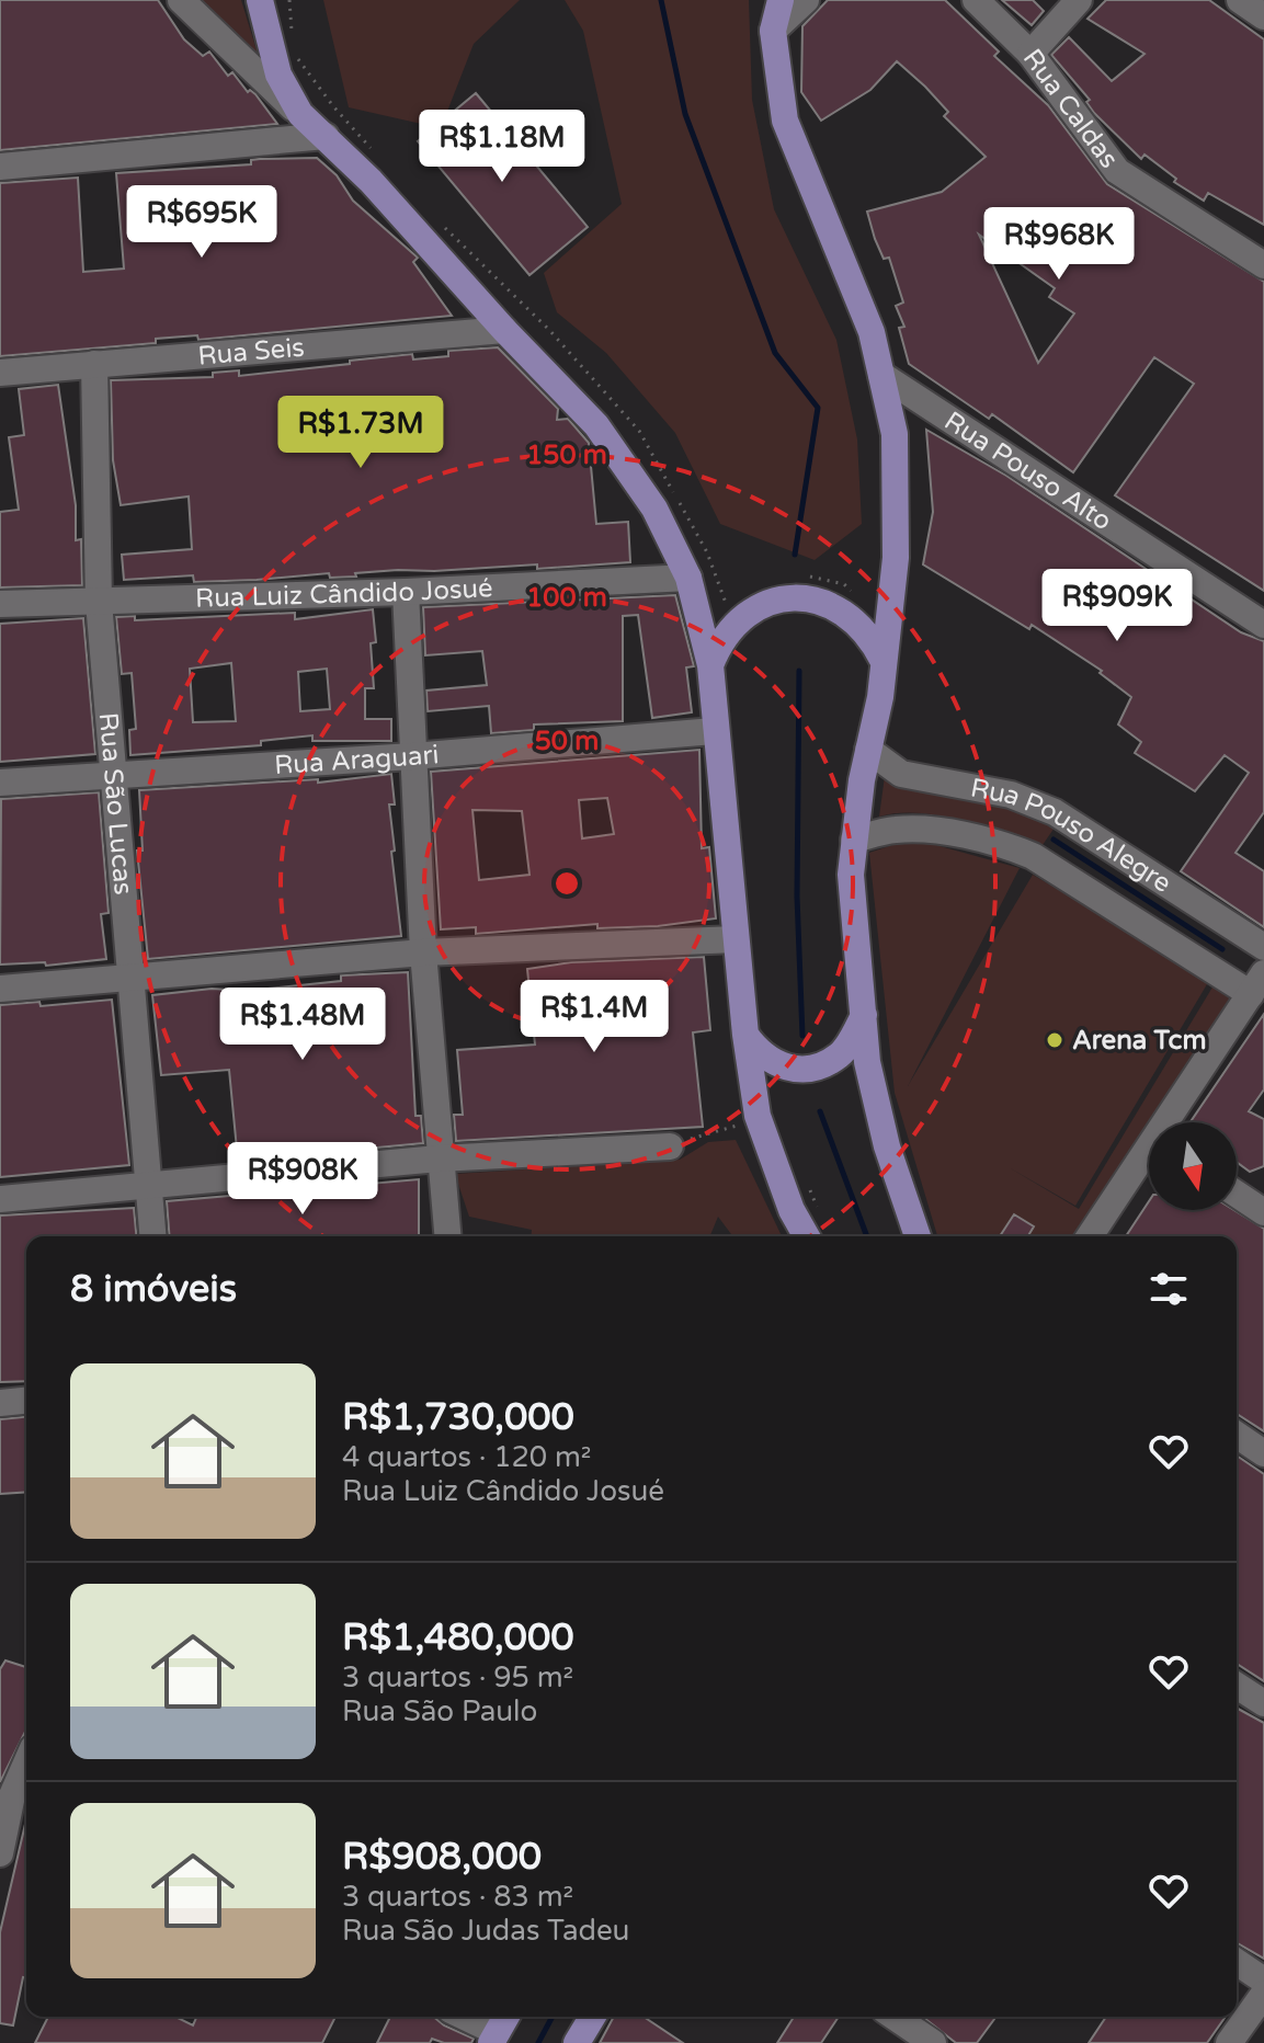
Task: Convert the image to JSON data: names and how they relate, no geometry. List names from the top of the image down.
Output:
{
  "streets": {
    "street": [
      "Rua Caldas",
      "Rua Seis",
      "Rua Pouso Alto",
      "Rua Luiz Cândido Josué",
      "Rua Araguari",
      "Rua São Lucas",
      "Rua Pouso Alegre"
    ]
  },
  "crossings": [
    ["Rua Seis", "Rua São Lucas"],
    ["Rua Luiz Cândido Josué", "Rua São Lucas"],
    ["Rua Araguari", "Rua São Lucas"]
  ],
  "places": ["Arena Tcm"],
  "north": "bottom",
  "page": {
    "price": [
      "R$1.18M",
      "R$695K",
      "R$968K",
      "R$1.73M",
      "R$909K",
      "R$1.4M",
      "R$1.48M",
      "R$908K"
    ],
    "heading": "8 imóveis",
    "list": [
      {
        "name": "R$1,730,000",
        "note": "4 quartos · 120 m² · Rua Luiz Cândido Josué"
      },
      {
        "name": "R$1,480,000",
        "note": "3 quartos · 95 m² · Rua São Paulo"
      },
      {
        "name": "R$908,000",
        "note": "3 quartos · 83 m² · Rua São Judas Tadeu"
      }
    ]
  },
  "rings": ["150 m", "100 m", "50 m"]
}
